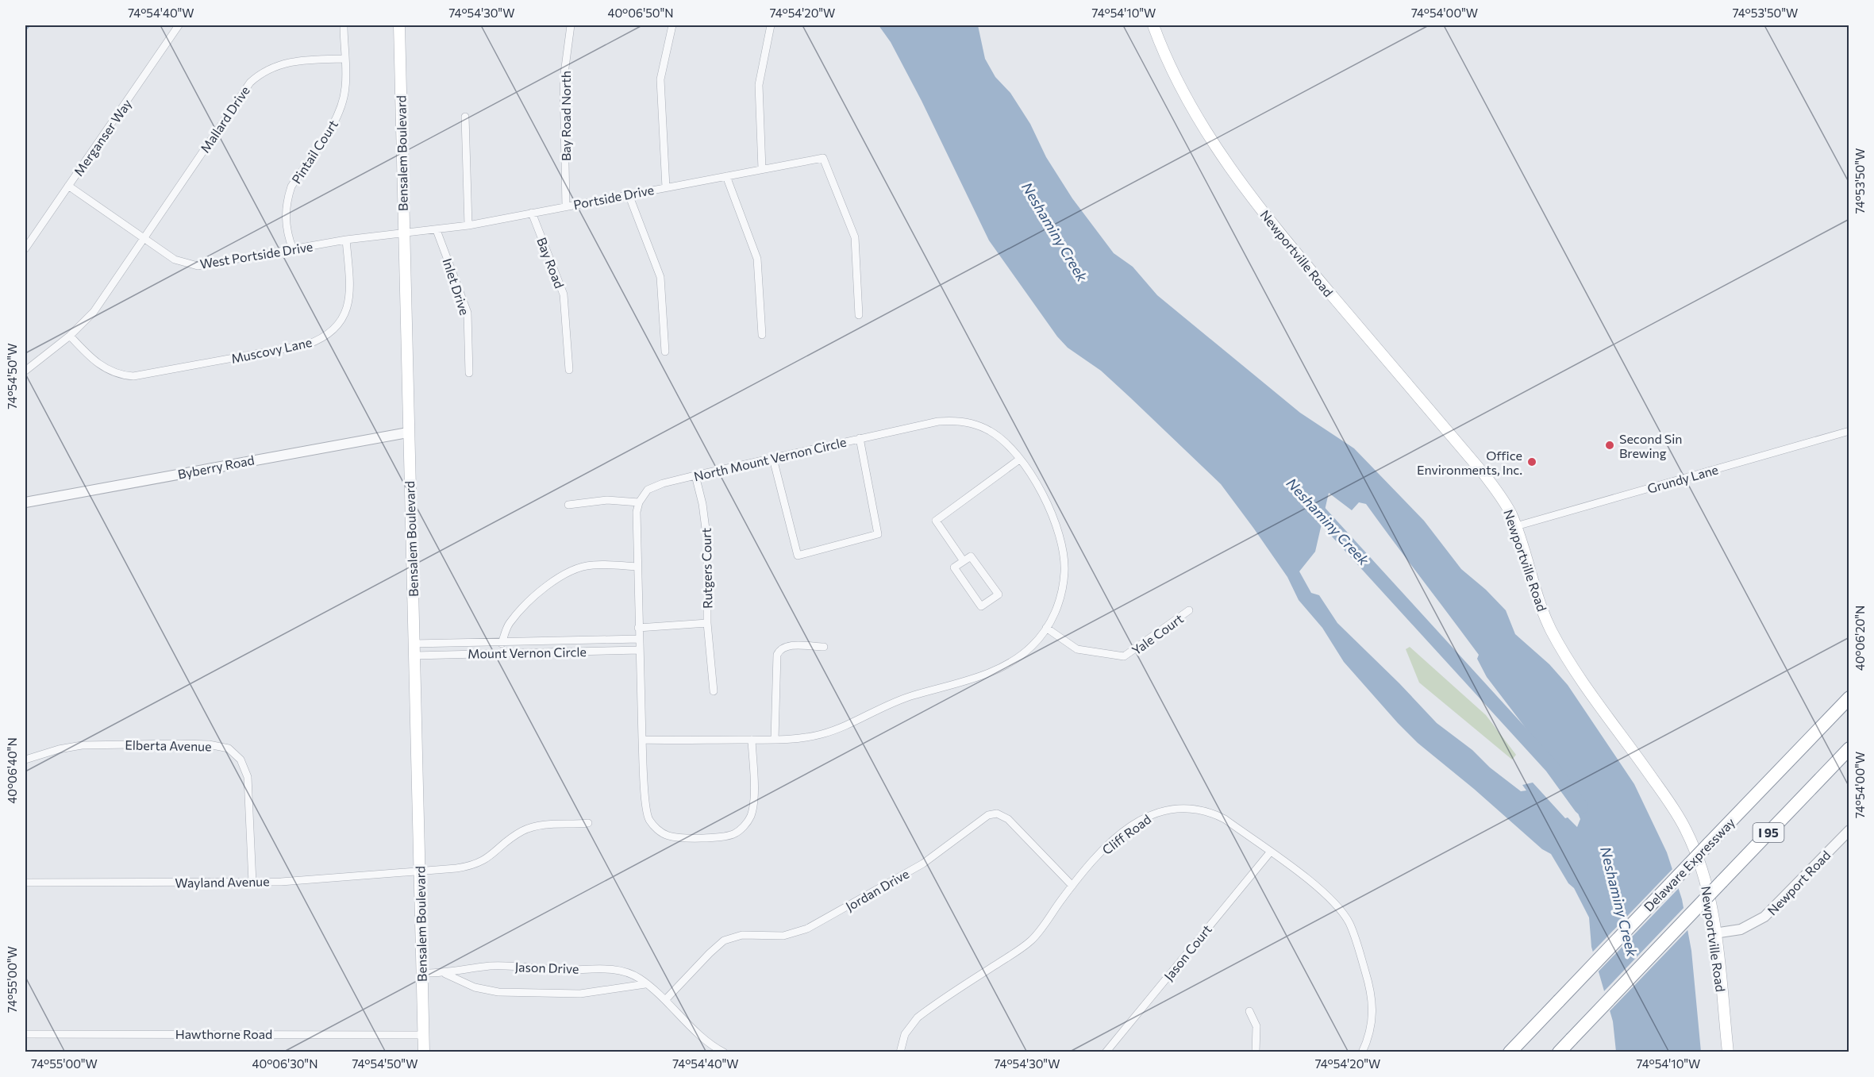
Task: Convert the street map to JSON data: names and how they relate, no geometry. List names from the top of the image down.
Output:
{
  "streets": {
    "highway": ["I 95", "Delaware Expressway"],
    "main road": ["Bensalem Boulevard", "Newportville Road"],
    "street": [
      "Bay Road North",
      "Mallard Drive",
      "Merganser Way",
      "Pintail Court",
      "Portside Drive",
      "West Portside Drive",
      "Bay Road",
      "Inlet Drive",
      "Muscovy Lane",
      "North Mount Vernon Circle",
      "Byberry Road",
      "Grundy Lane",
      "Rutgers Court",
      "Yale Court",
      "Mount Vernon Circle",
      "Elberta Avenue",
      "Cliff Road",
      "Wayland Avenue",
      "Newport Road",
      "Jordan Drive",
      "Jason Court",
      "Jason Drive",
      "Hawthorne Road"
    ]
  },
  "crossings": [
    ["Bay Road North", "Portside Drive"],
    ["Mallard Drive", "Pintail Court"],
    ["Mallard Drive", "West Portside Drive"],
    ["Mallard Drive", "Muscovy Lane"],
    ["Pintail Court", "West Portside Drive"],
    ["Bensalem Boulevard", "Portside Drive"],
    ["Bensalem Boulevard", "Byberry Road"],
    ["Bensalem Boulevard", "Mount Vernon Circle"],
    ["Bensalem Boulevard", "Wayland Avenue"],
    ["Bensalem Boulevard", "Jason Drive"],
    ["Bensalem Boulevard", "Hawthorne Road"],
    ["Portside Drive", "Bay Road"],
    ["Portside Drive", "Inlet Drive"],
    ["Newportville Road", "Grundy Lane"],
    ["Newportville Road", "Newport Road"],
    ["West Portside Drive", "Muscovy Lane"],
    ["North Mount Vernon Circle", "Rutgers Court"],
    ["North Mount Vernon Circle", "Yale Court"],
    ["Elberta Avenue", "Wayland Avenue"],
    ["Cliff Road", "Jordan Drive"],
    ["Cliff Road", "Jason Court"],
    ["Jordan Drive", "Jason Drive"]
  ],
  "water": ["Neshaminy Creek"],
  "places": ["Second Sin Brewing", "Office Environments, Inc."],
  "coordinates": [
    "74°54'40\"W",
    "74°54'30\"W",
    "40°06'50\"N",
    "74°54'20\"W",
    "74°54'10\"W",
    "74°54'00\"W",
    "74°53'50\"W",
    "74°54'50\"W",
    "40°06'20\"N",
    "40°06'40\"N",
    "74°55'00\"W",
    "40°06'30\"N"
  ]
}
